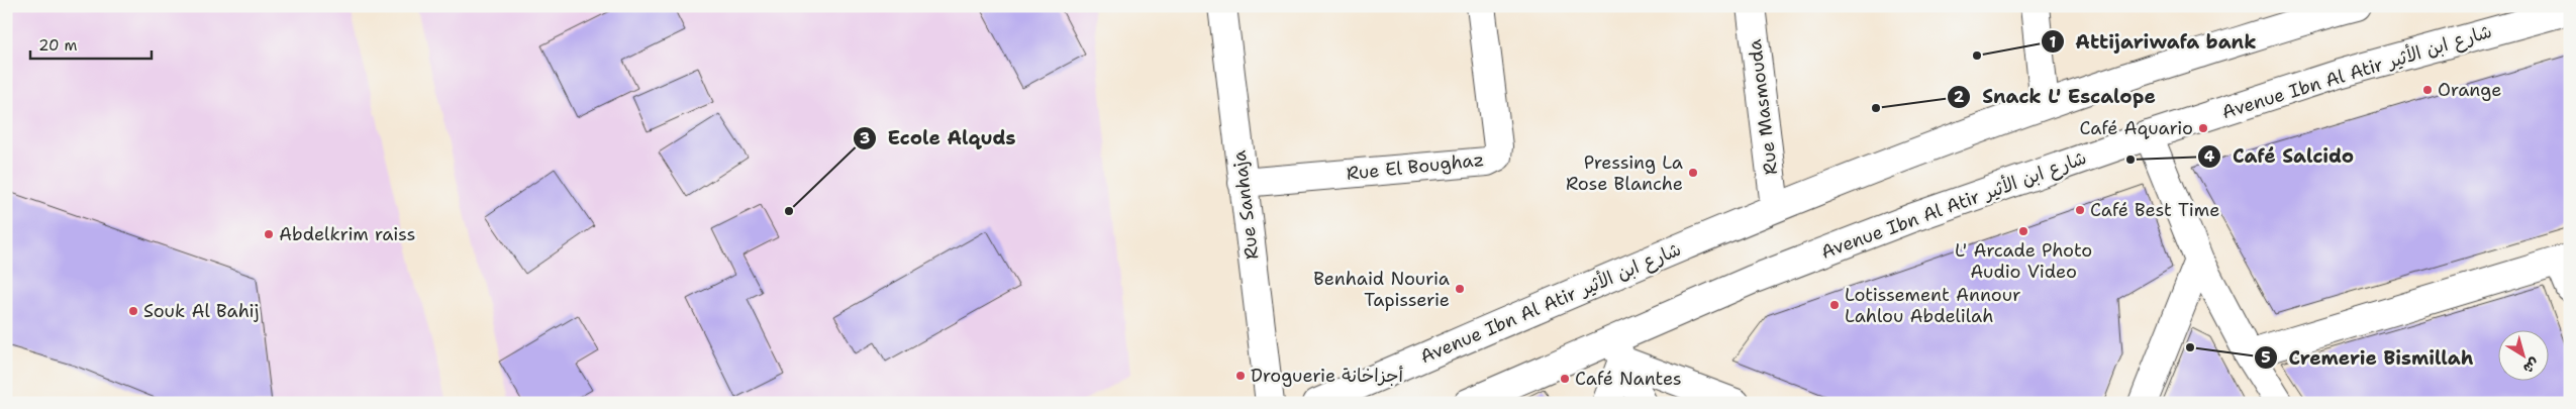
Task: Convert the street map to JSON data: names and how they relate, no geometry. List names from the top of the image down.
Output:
{
  "streets": {
    "street": [
      "Avenue Ibn Al Atir شارع ابن الأثير",
      "Rue Masmouda",
      "Rue El Boughaz",
      "Rue Sanhaja"
    ]
  },
  "crossings": [
    ["Avenue Ibn Al Atir شارع ابن الأثير", "Rue Masmouda"],
    ["Rue El Boughaz", "Rue Sanhaja"]
  ],
  "places": [
    "Attijariwafa bank",
    "Orange",
    "Snack L' Escalope",
    "Café Aquario",
    "Café Salcido",
    "Pressing La Rose Blanche",
    "Café Best Time",
    "Ecole Alquds",
    "L' Arcade Photo Audio Video",
    "Abdelkrim raiss",
    "Benhaid Nouria Tapisserie",
    "Lotissement Annour Lahlou Abdelilah",
    "Souk Al Bahij",
    "Cremerie Bismillah",
    "Droguerie أجزاخانة",
    "Café Nantes"
  ],
  "scale_bar": "20 m",
  "north": "bottom right"
}
